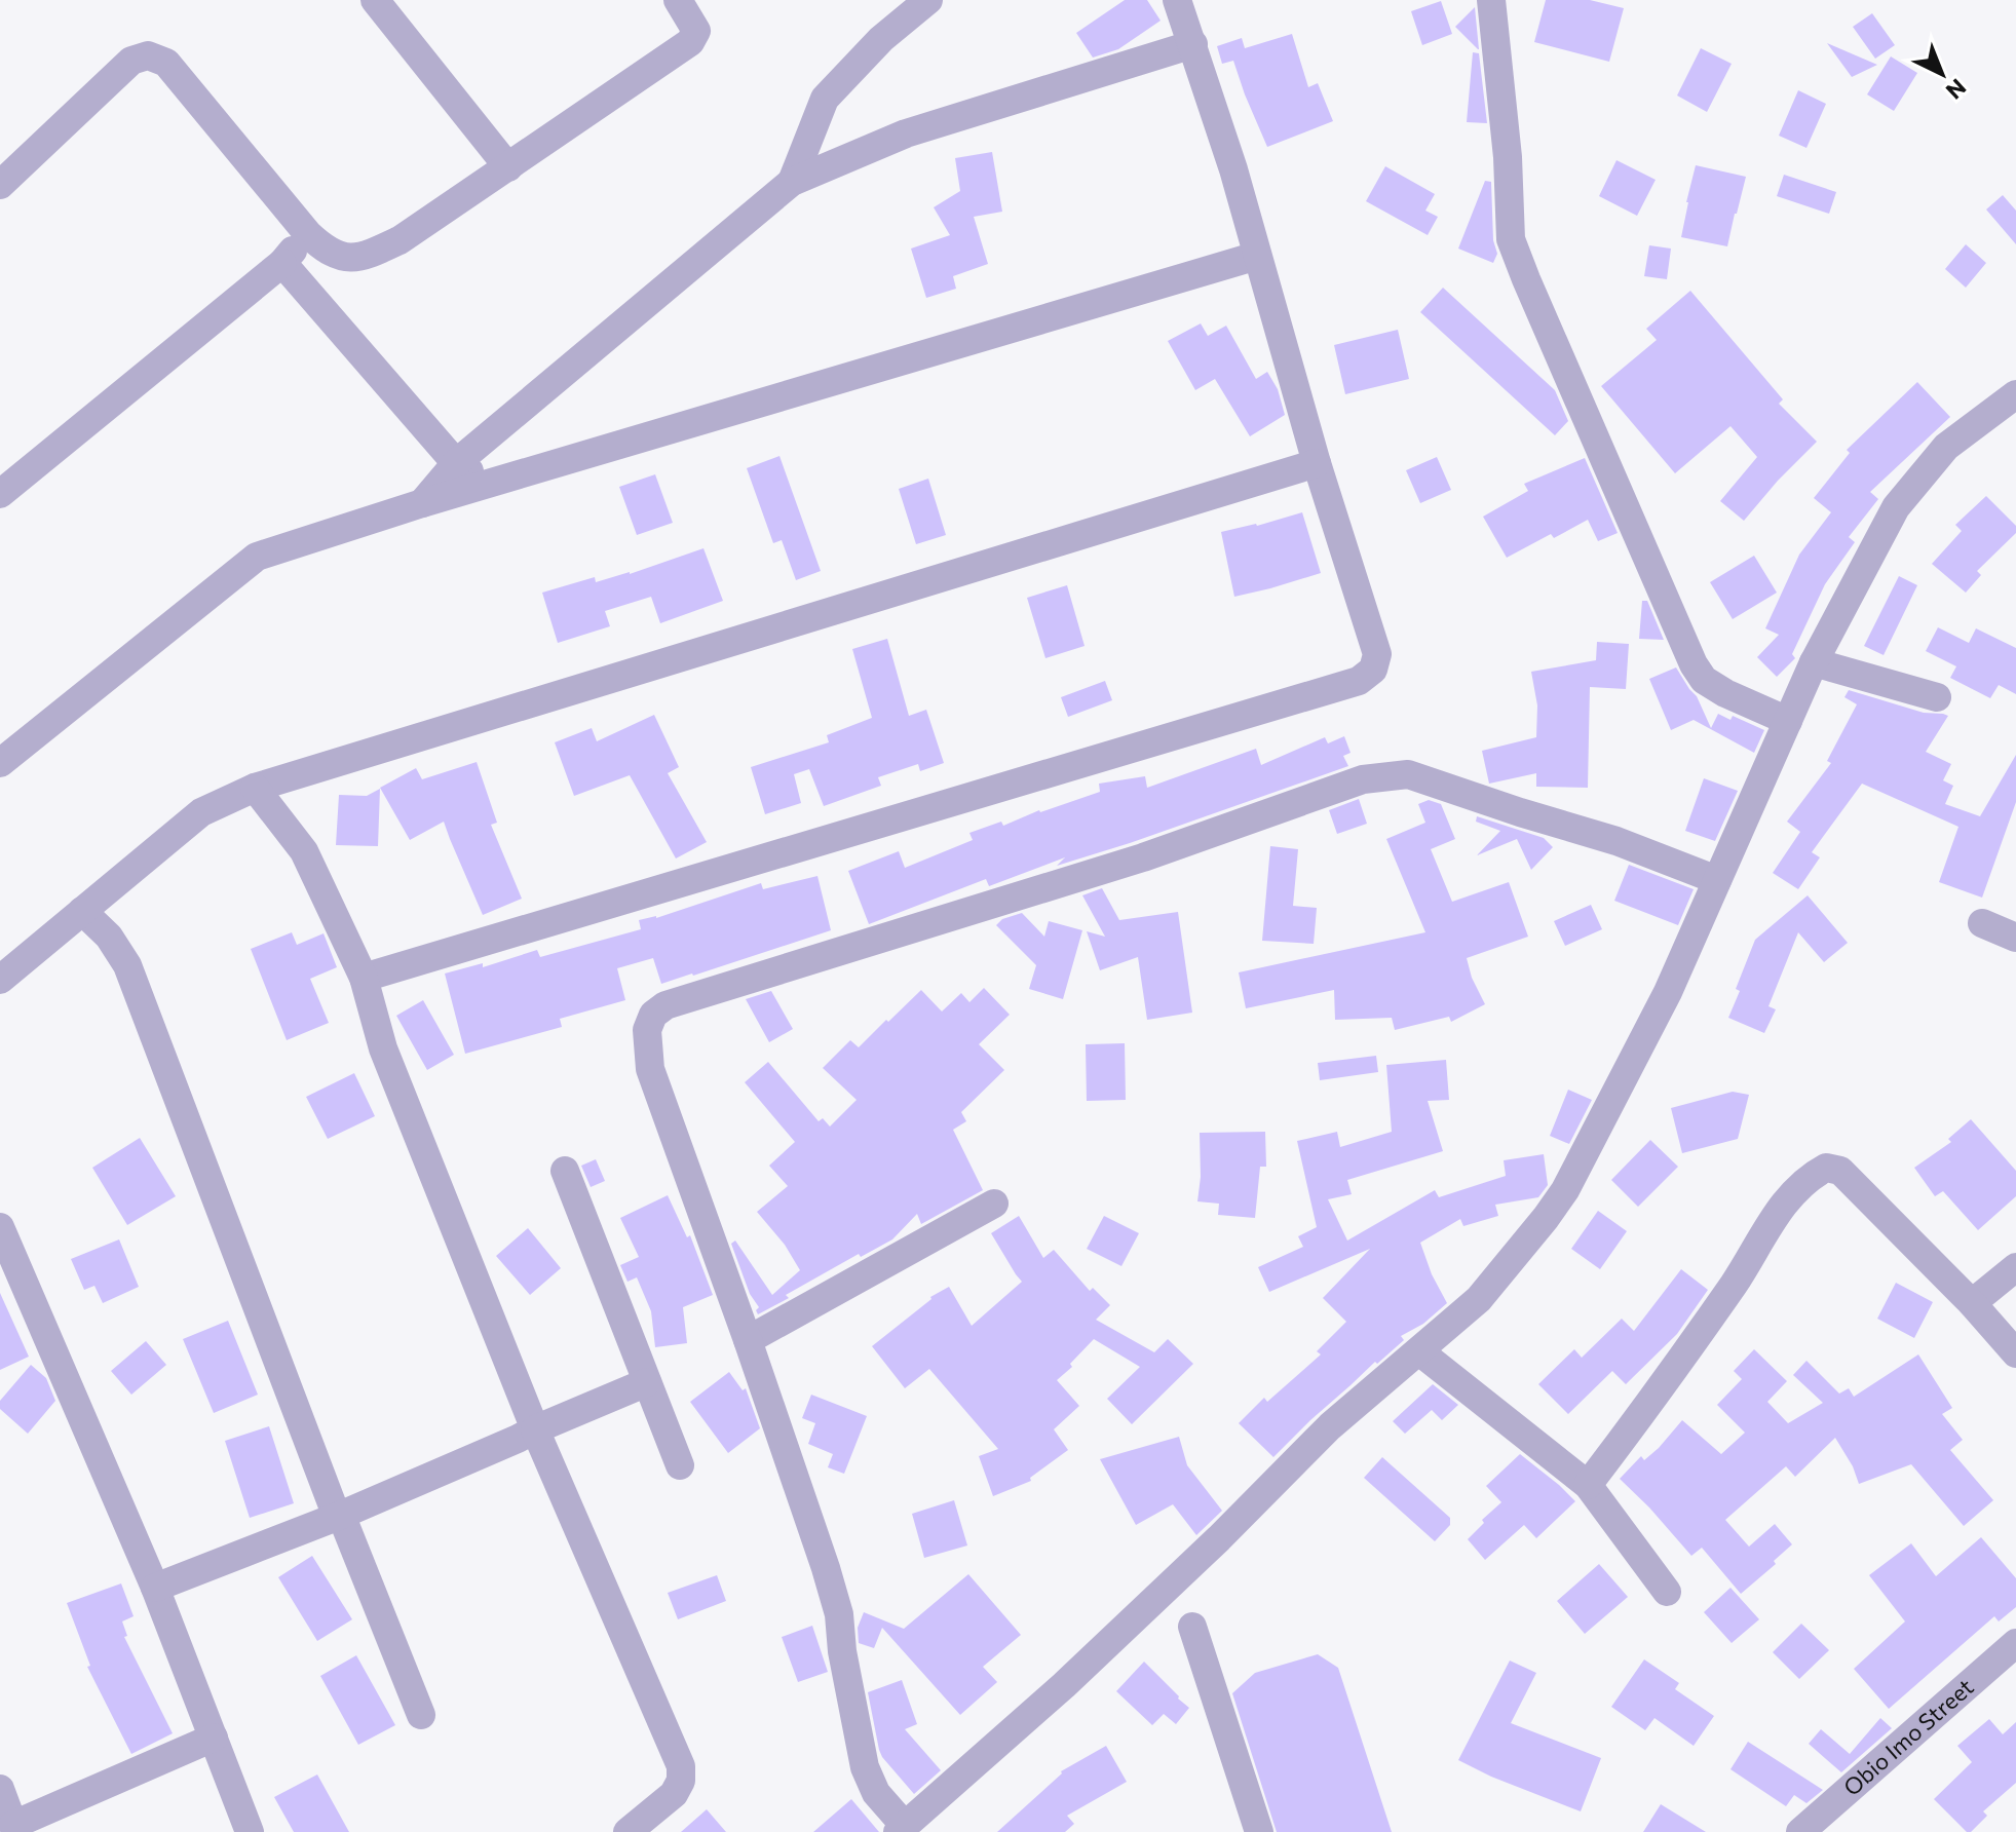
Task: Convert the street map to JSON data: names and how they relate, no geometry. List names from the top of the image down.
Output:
{
  "streets": {
    "street": ["Obio Imo Street"]
  },
  "north": "bottom right"
}
